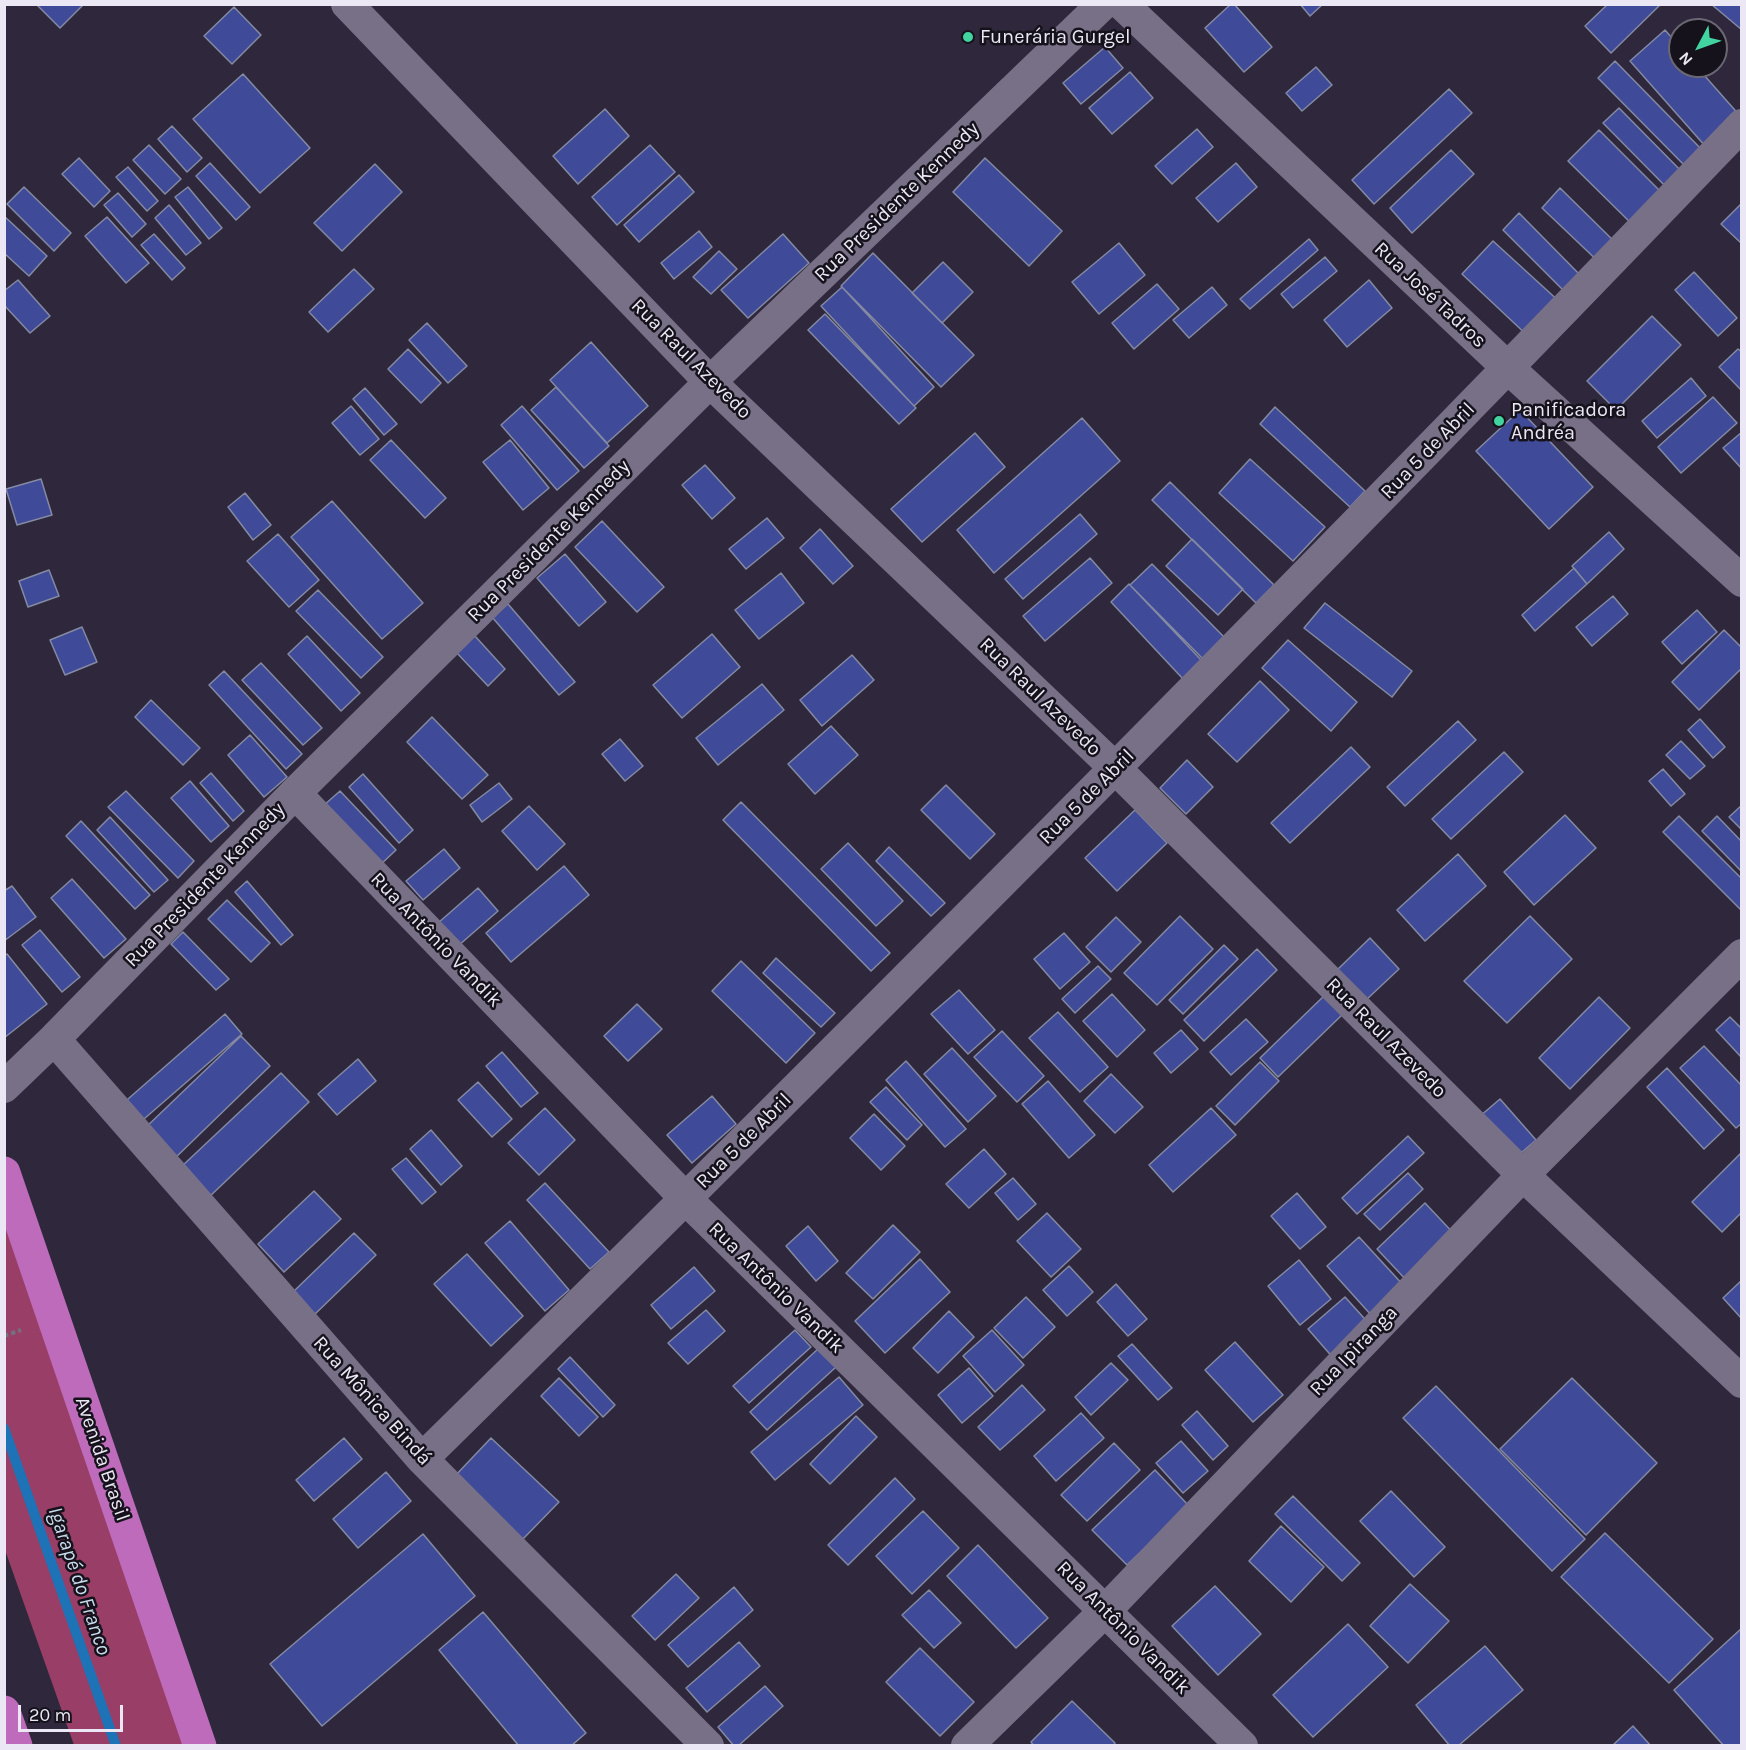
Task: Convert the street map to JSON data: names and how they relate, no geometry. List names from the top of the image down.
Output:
{
  "streets": {
    "highway": ["Avenida Brasil"],
    "street": [
      "Rua Presidente Kennedy",
      "Rua José Tadros",
      "Rua Raul Azevedo",
      "Rua 5 de Abril",
      "Rua Antônio Vandik",
      "Rua Ipiranga",
      "Rua Mônica Bindá"
    ]
  },
  "crossings": [
    ["Rua Presidente Kennedy", "Rua Raul Azevedo"],
    ["Rua Presidente Kennedy", "Rua Antônio Vandik"],
    ["Rua Presidente Kennedy", "Rua Mônica Bindá"],
    ["Rua José Tadros", "Rua 5 de Abril"],
    ["Rua Raul Azevedo", "Rua 5 de Abril"],
    ["Rua Raul Azevedo", "Rua Ipiranga"],
    ["Rua 5 de Abril", "Rua Antônio Vandik"],
    ["Rua 5 de Abril", "Rua Mônica Bindá"],
    ["Rua Antônio Vandik", "Rua Ipiranga"]
  ],
  "water": ["Igarapé do Franco"],
  "places": ["Funerária Gurgel", "Panificadora Andréa"],
  "scale_bar": "20 m",
  "north": "bottom left"
}
